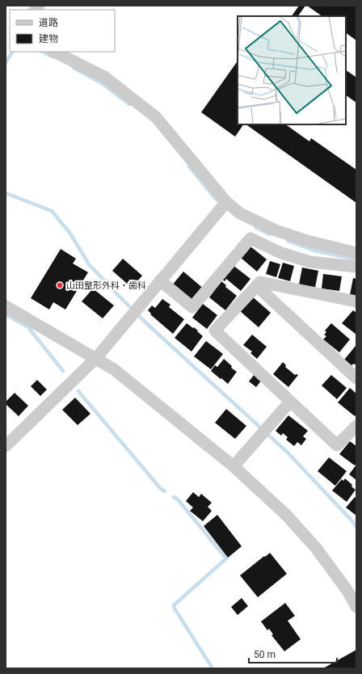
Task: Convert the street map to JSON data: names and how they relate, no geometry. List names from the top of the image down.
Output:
{
  "places": ["山田整形外科・歯科"],
  "legend": ["道路", "建物"],
  "scale_bar": "50 m"
}
